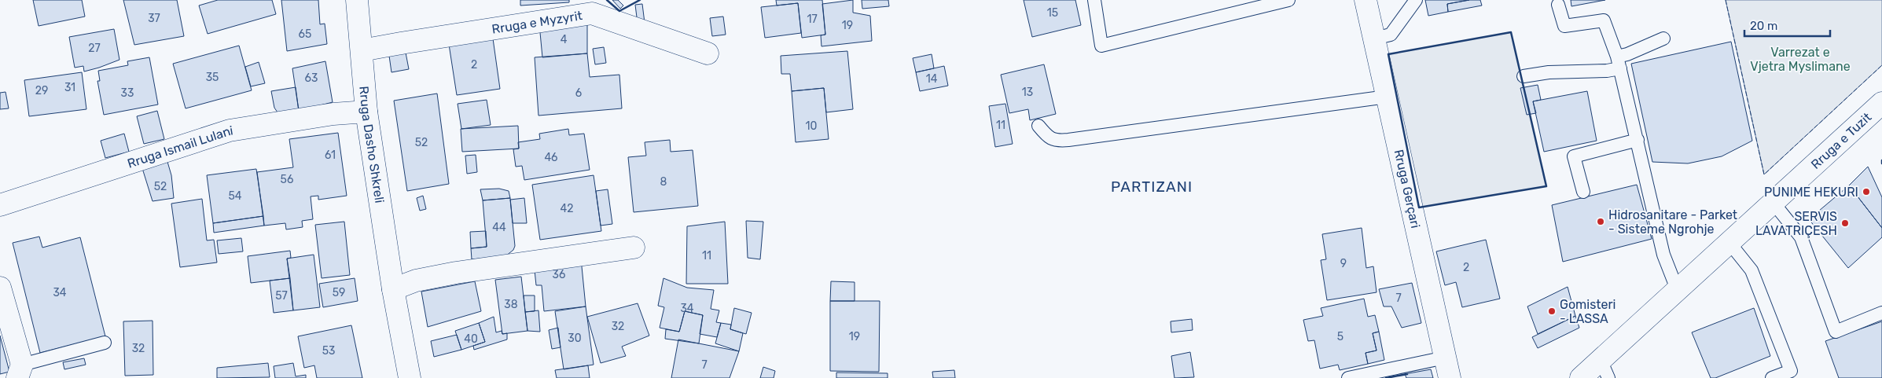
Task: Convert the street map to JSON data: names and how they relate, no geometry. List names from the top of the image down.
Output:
{
  "streets": {
    "street": [
      "Rruga e Myzyrit",
      "Rruga e Tuzit",
      "Rruga Dasho Shkreli",
      "Rruga Ismail Lulani",
      "Rruga Gerçari"
    ]
  },
  "crossings": [
    ["Rruga e Myzyrit", "Rruga Dasho Shkreli"],
    ["Rruga Dasho Shkreli", "Rruga Ismail Lulani"]
  ],
  "districts": ["PARTIZANI"],
  "parks": ["Varrezat e Vjetra Myslimane"],
  "places": [
    "PUNIME HEKURI",
    "Hidrosanitare - Parket - Sisteme Ngrohje",
    "SERVIS LAVATRIÇESH",
    "Gomisteri - LASSA"
  ],
  "house_numbers": [
    "15",
    "37",
    "17",
    "19",
    "65",
    "4",
    "27",
    "2",
    "35",
    "63",
    "14",
    "31",
    "29",
    "13",
    "33",
    "6",
    "11",
    "10",
    "52",
    "61",
    "46",
    "56",
    "8",
    "52",
    "54",
    "42",
    "44",
    "11",
    "9",
    "2",
    "36",
    "34",
    "59",
    "57",
    "7",
    "38",
    "34",
    "32",
    "19",
    "5",
    "30",
    "40",
    "32",
    "53",
    "7"
  ],
  "scale_bar": "20 m"
}
